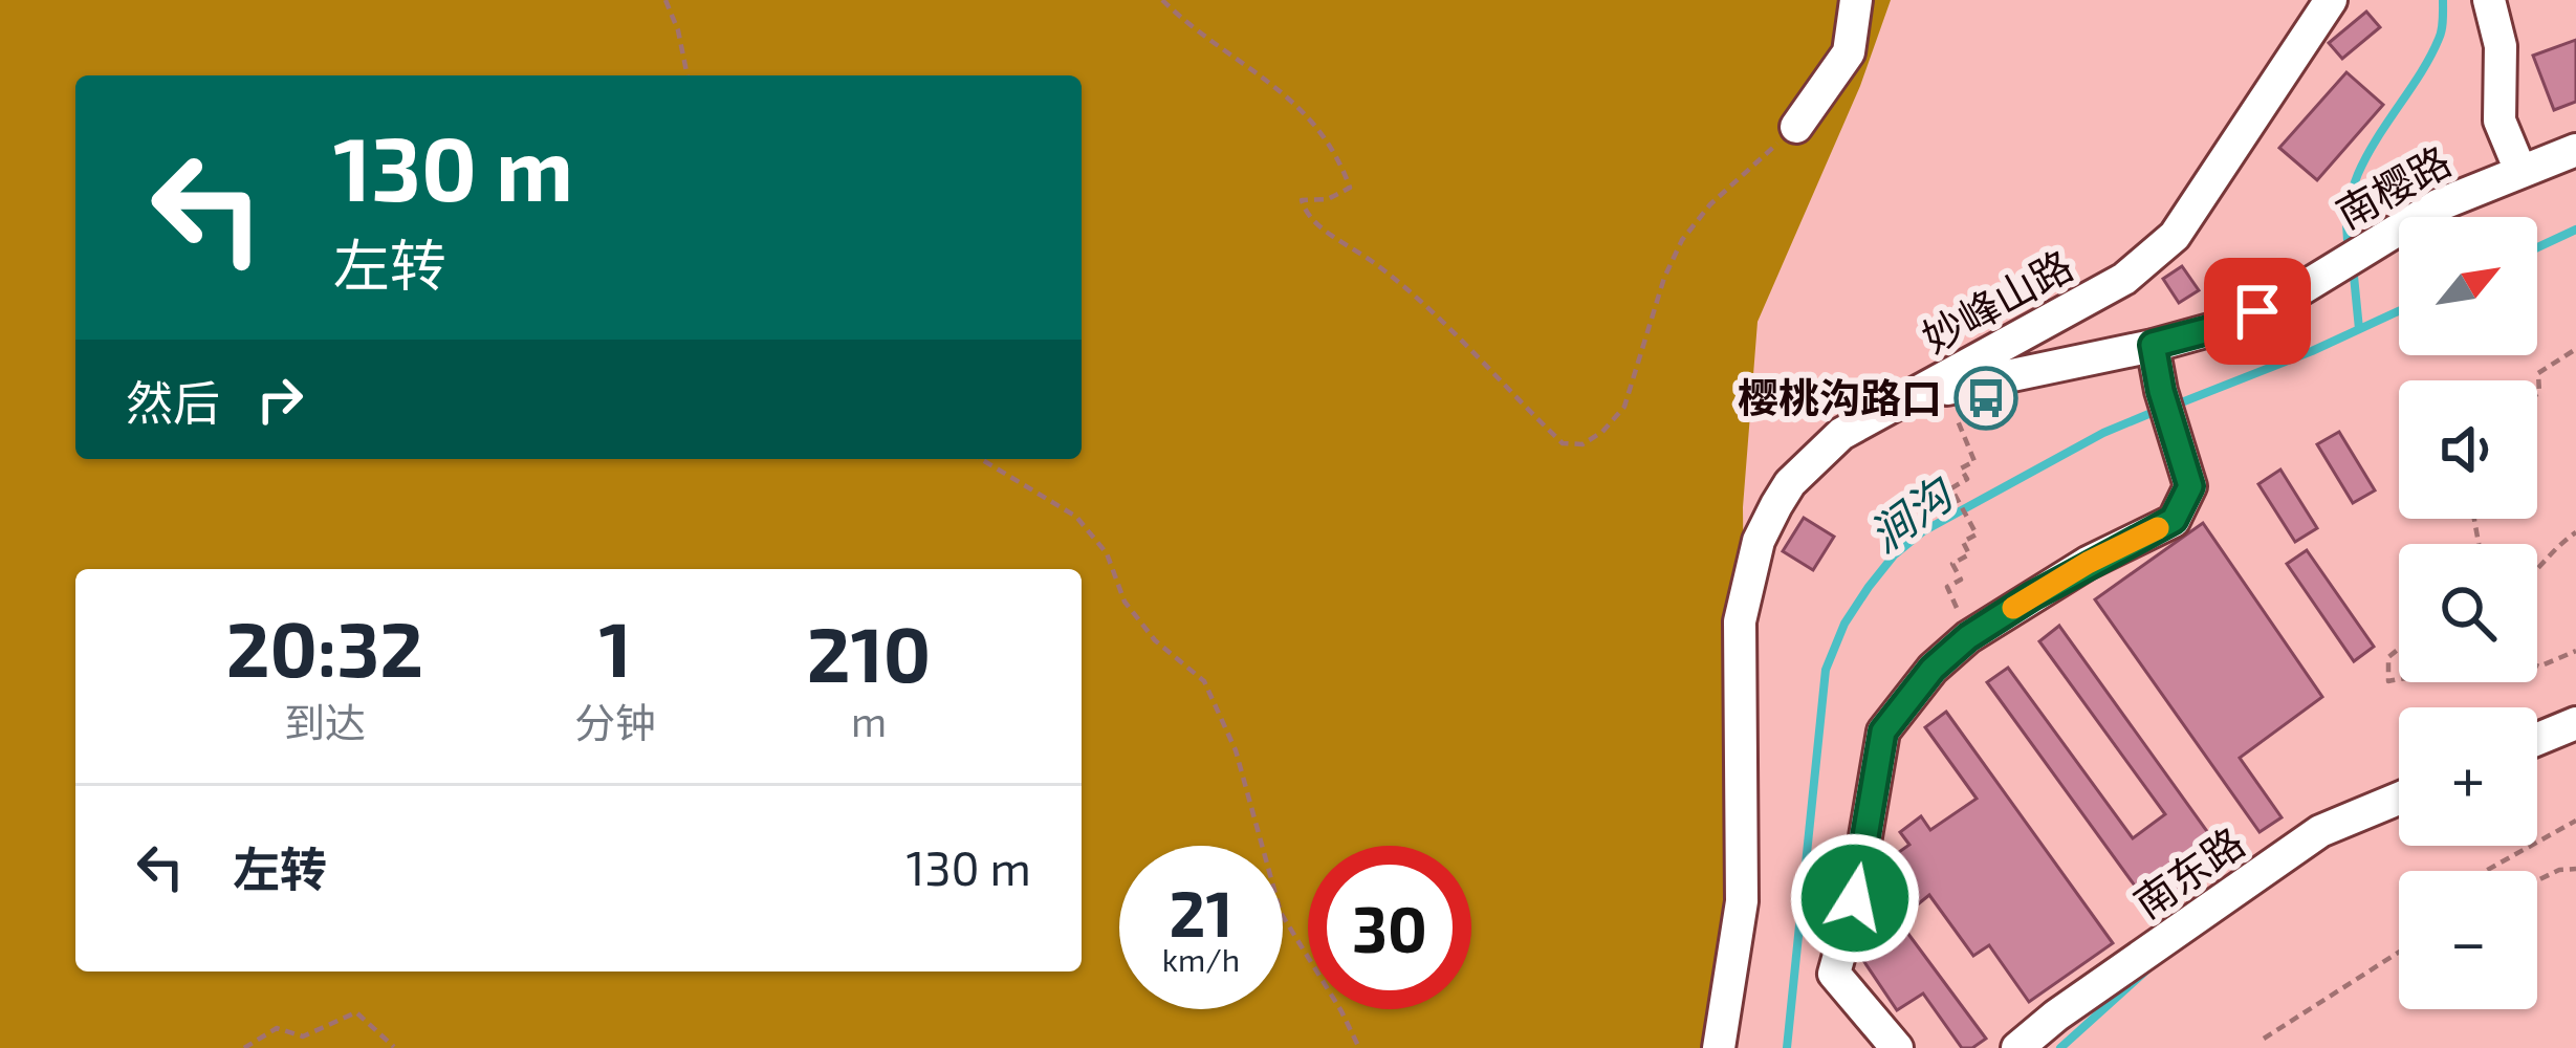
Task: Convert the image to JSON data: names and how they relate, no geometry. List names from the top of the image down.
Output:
{
  "streets": {
    "street": ["南樱路", "妙峰山路", "南东路"]
  },
  "crossings": [
    ["南樱路", "妙峰山路"]
  ],
  "water": ["涧沟"],
  "places": {
    "bus stop": ["樱桃沟路口"]
  },
  "north": "top right",
  "page": {
    "turn": ["130 m", "左转"],
    "map_buttons": ["+", "−"],
    "then": "然后",
    "eta": [
      "20:32",
      "到达",
      "1",
      "分钟",
      "210",
      "m"
    ],
    "list": [
      {
        "name": "左转",
        "value": "130 m"
      }
    ],
    "speed": "21 km/h",
    "limit": "30"
  }
}
